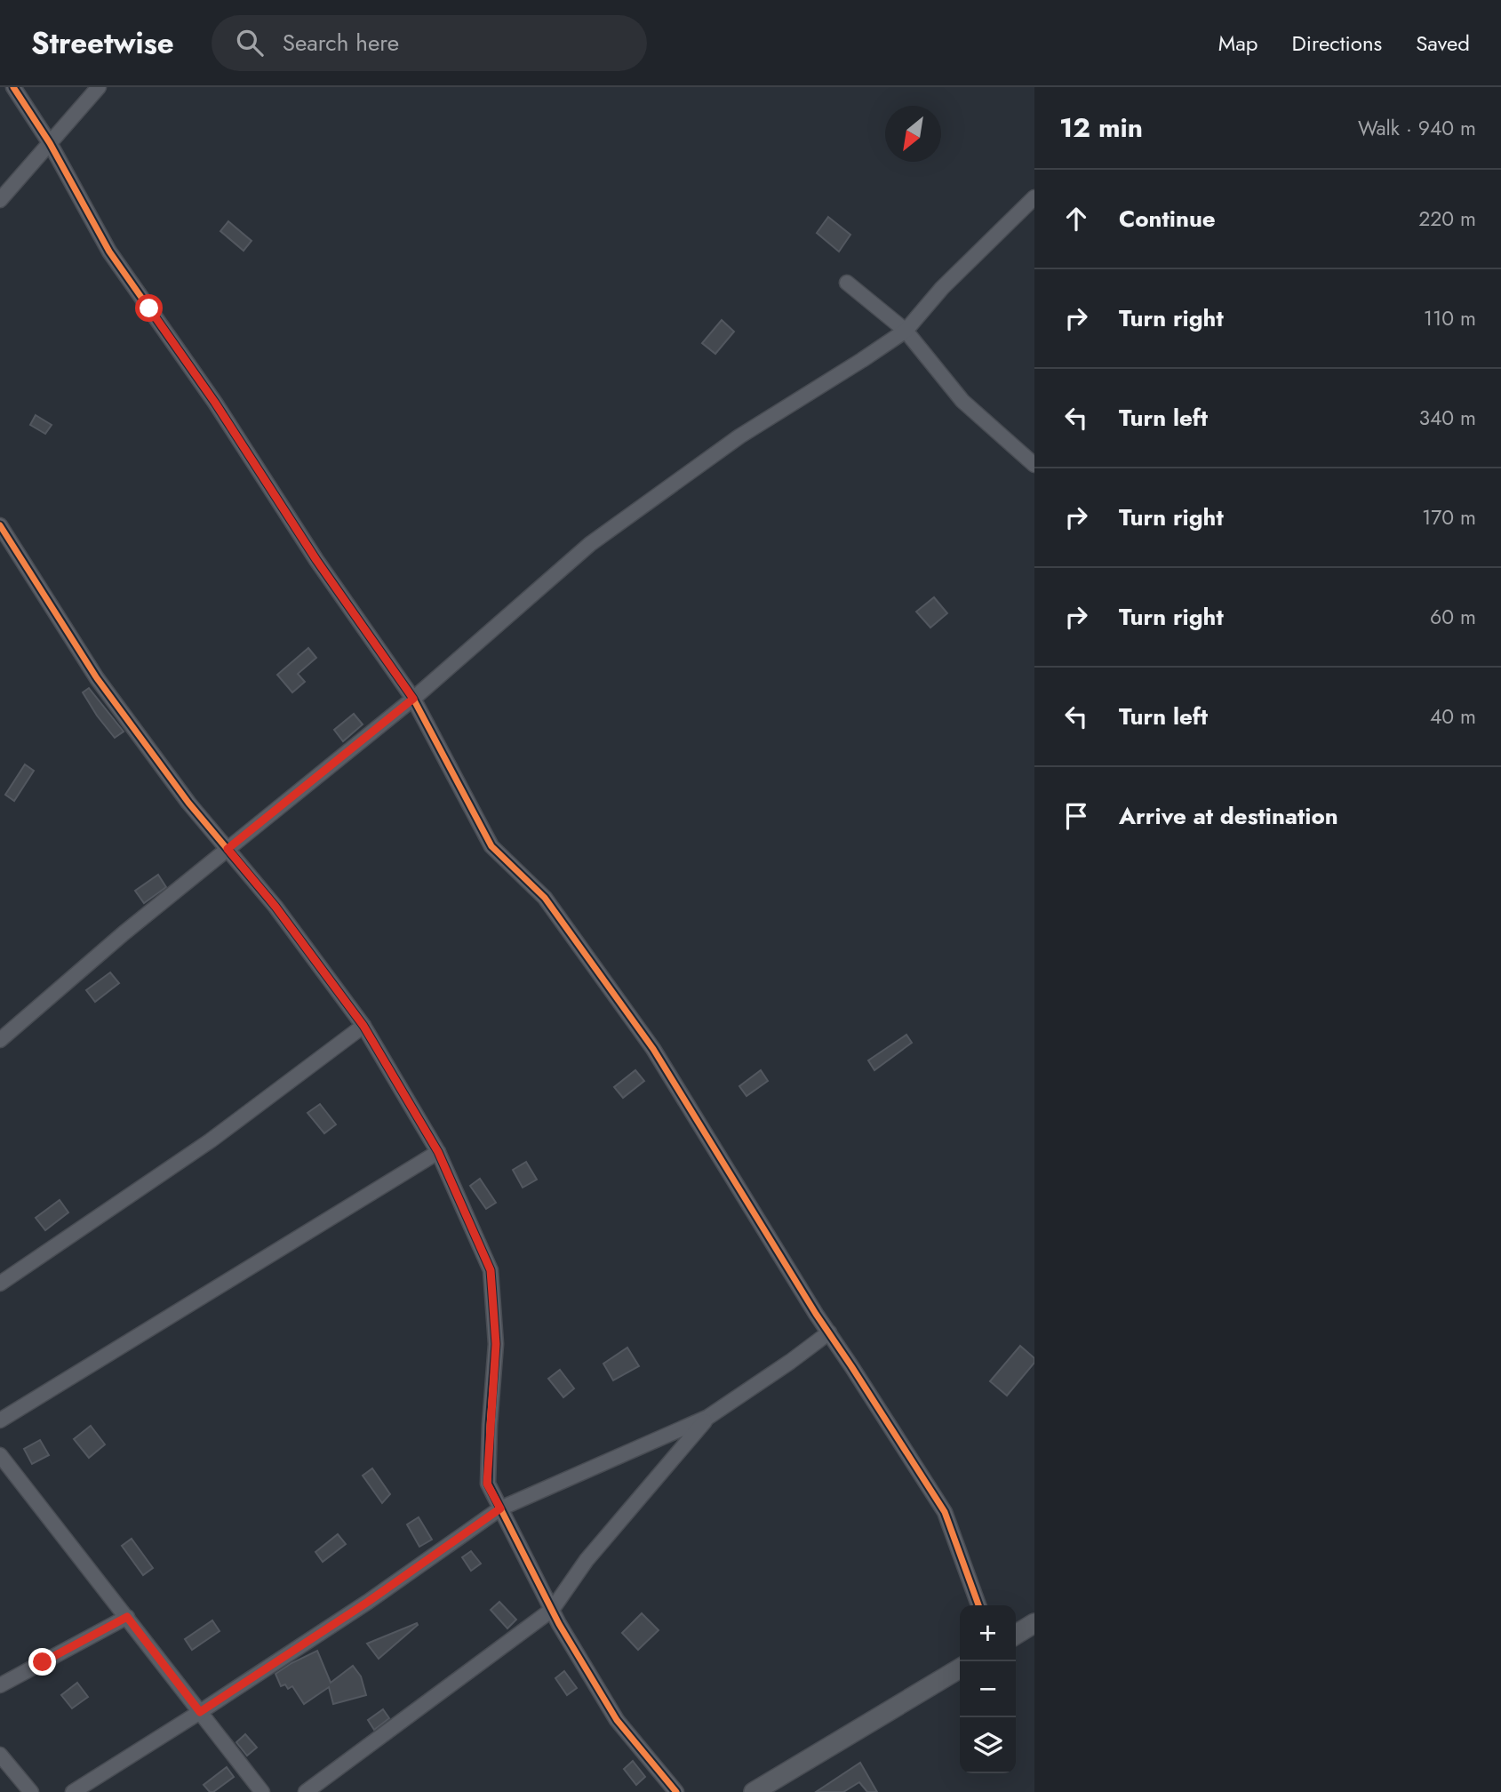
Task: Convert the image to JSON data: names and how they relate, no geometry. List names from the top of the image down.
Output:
{
  "north": "bottom left",
  "page": {
    "header": "Streetwise",
    "search": "Search here",
    "nav": ["Map", "Directions", "Saved"],
    "heading": ["12 min", "Walk · 940 m"],
    "list": [
      ["Continue", "220 m"],
      ["Turn right", "110 m"],
      ["Turn left", "340 m"],
      ["Turn right", "170 m"],
      ["Turn right", "60 m"],
      ["Turn left", "40 m"],
      "Arrive at destination"
    ],
    "map_buttons": ["+", "−"]
  }
}
